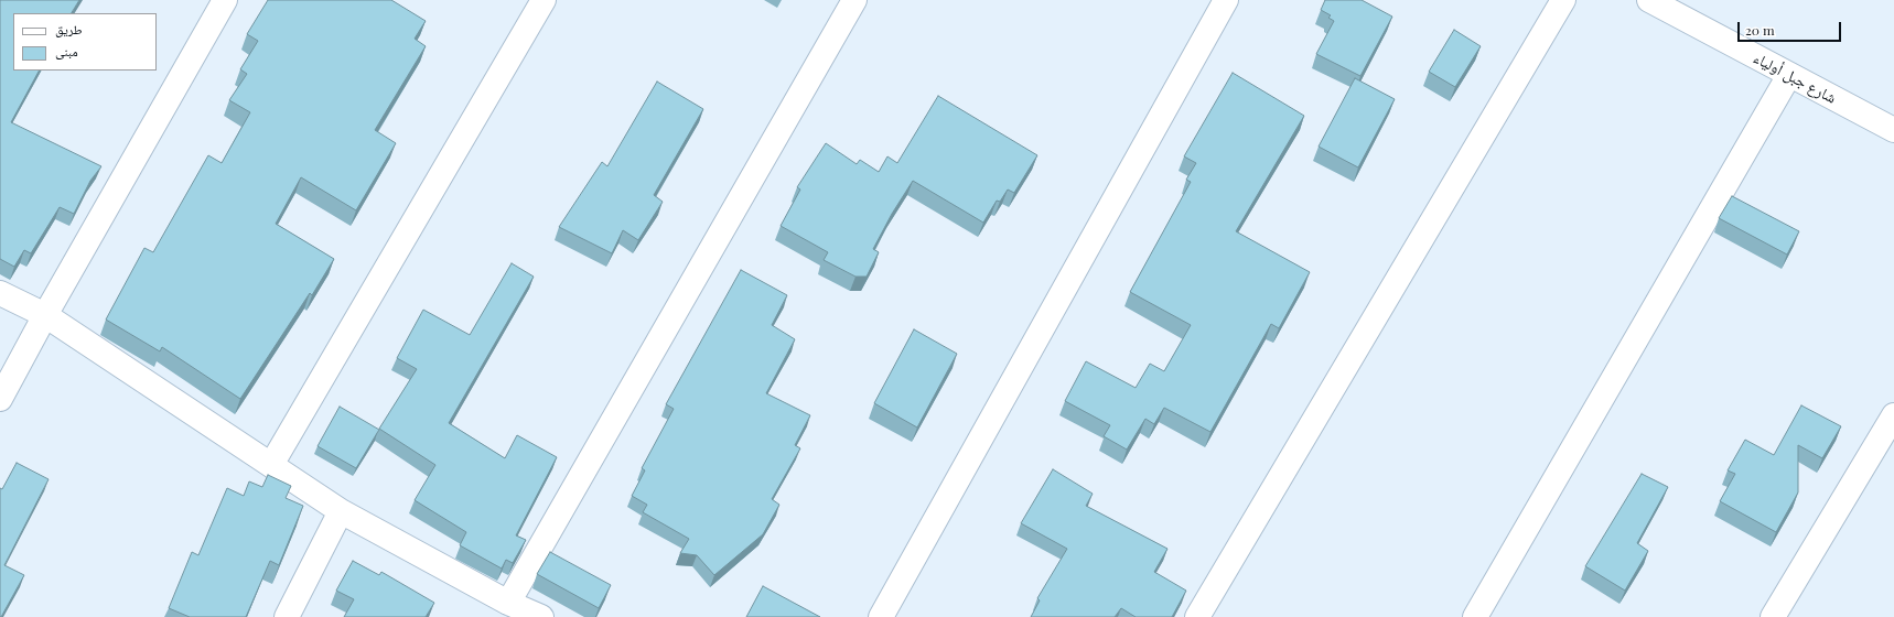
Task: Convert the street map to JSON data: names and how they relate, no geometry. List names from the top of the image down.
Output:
{
  "streets": {
    "main road": ["شارع جبل أولياء"]
  },
  "legend": ["طريق", "مبنى"],
  "scale_bar": "20 m"
}
